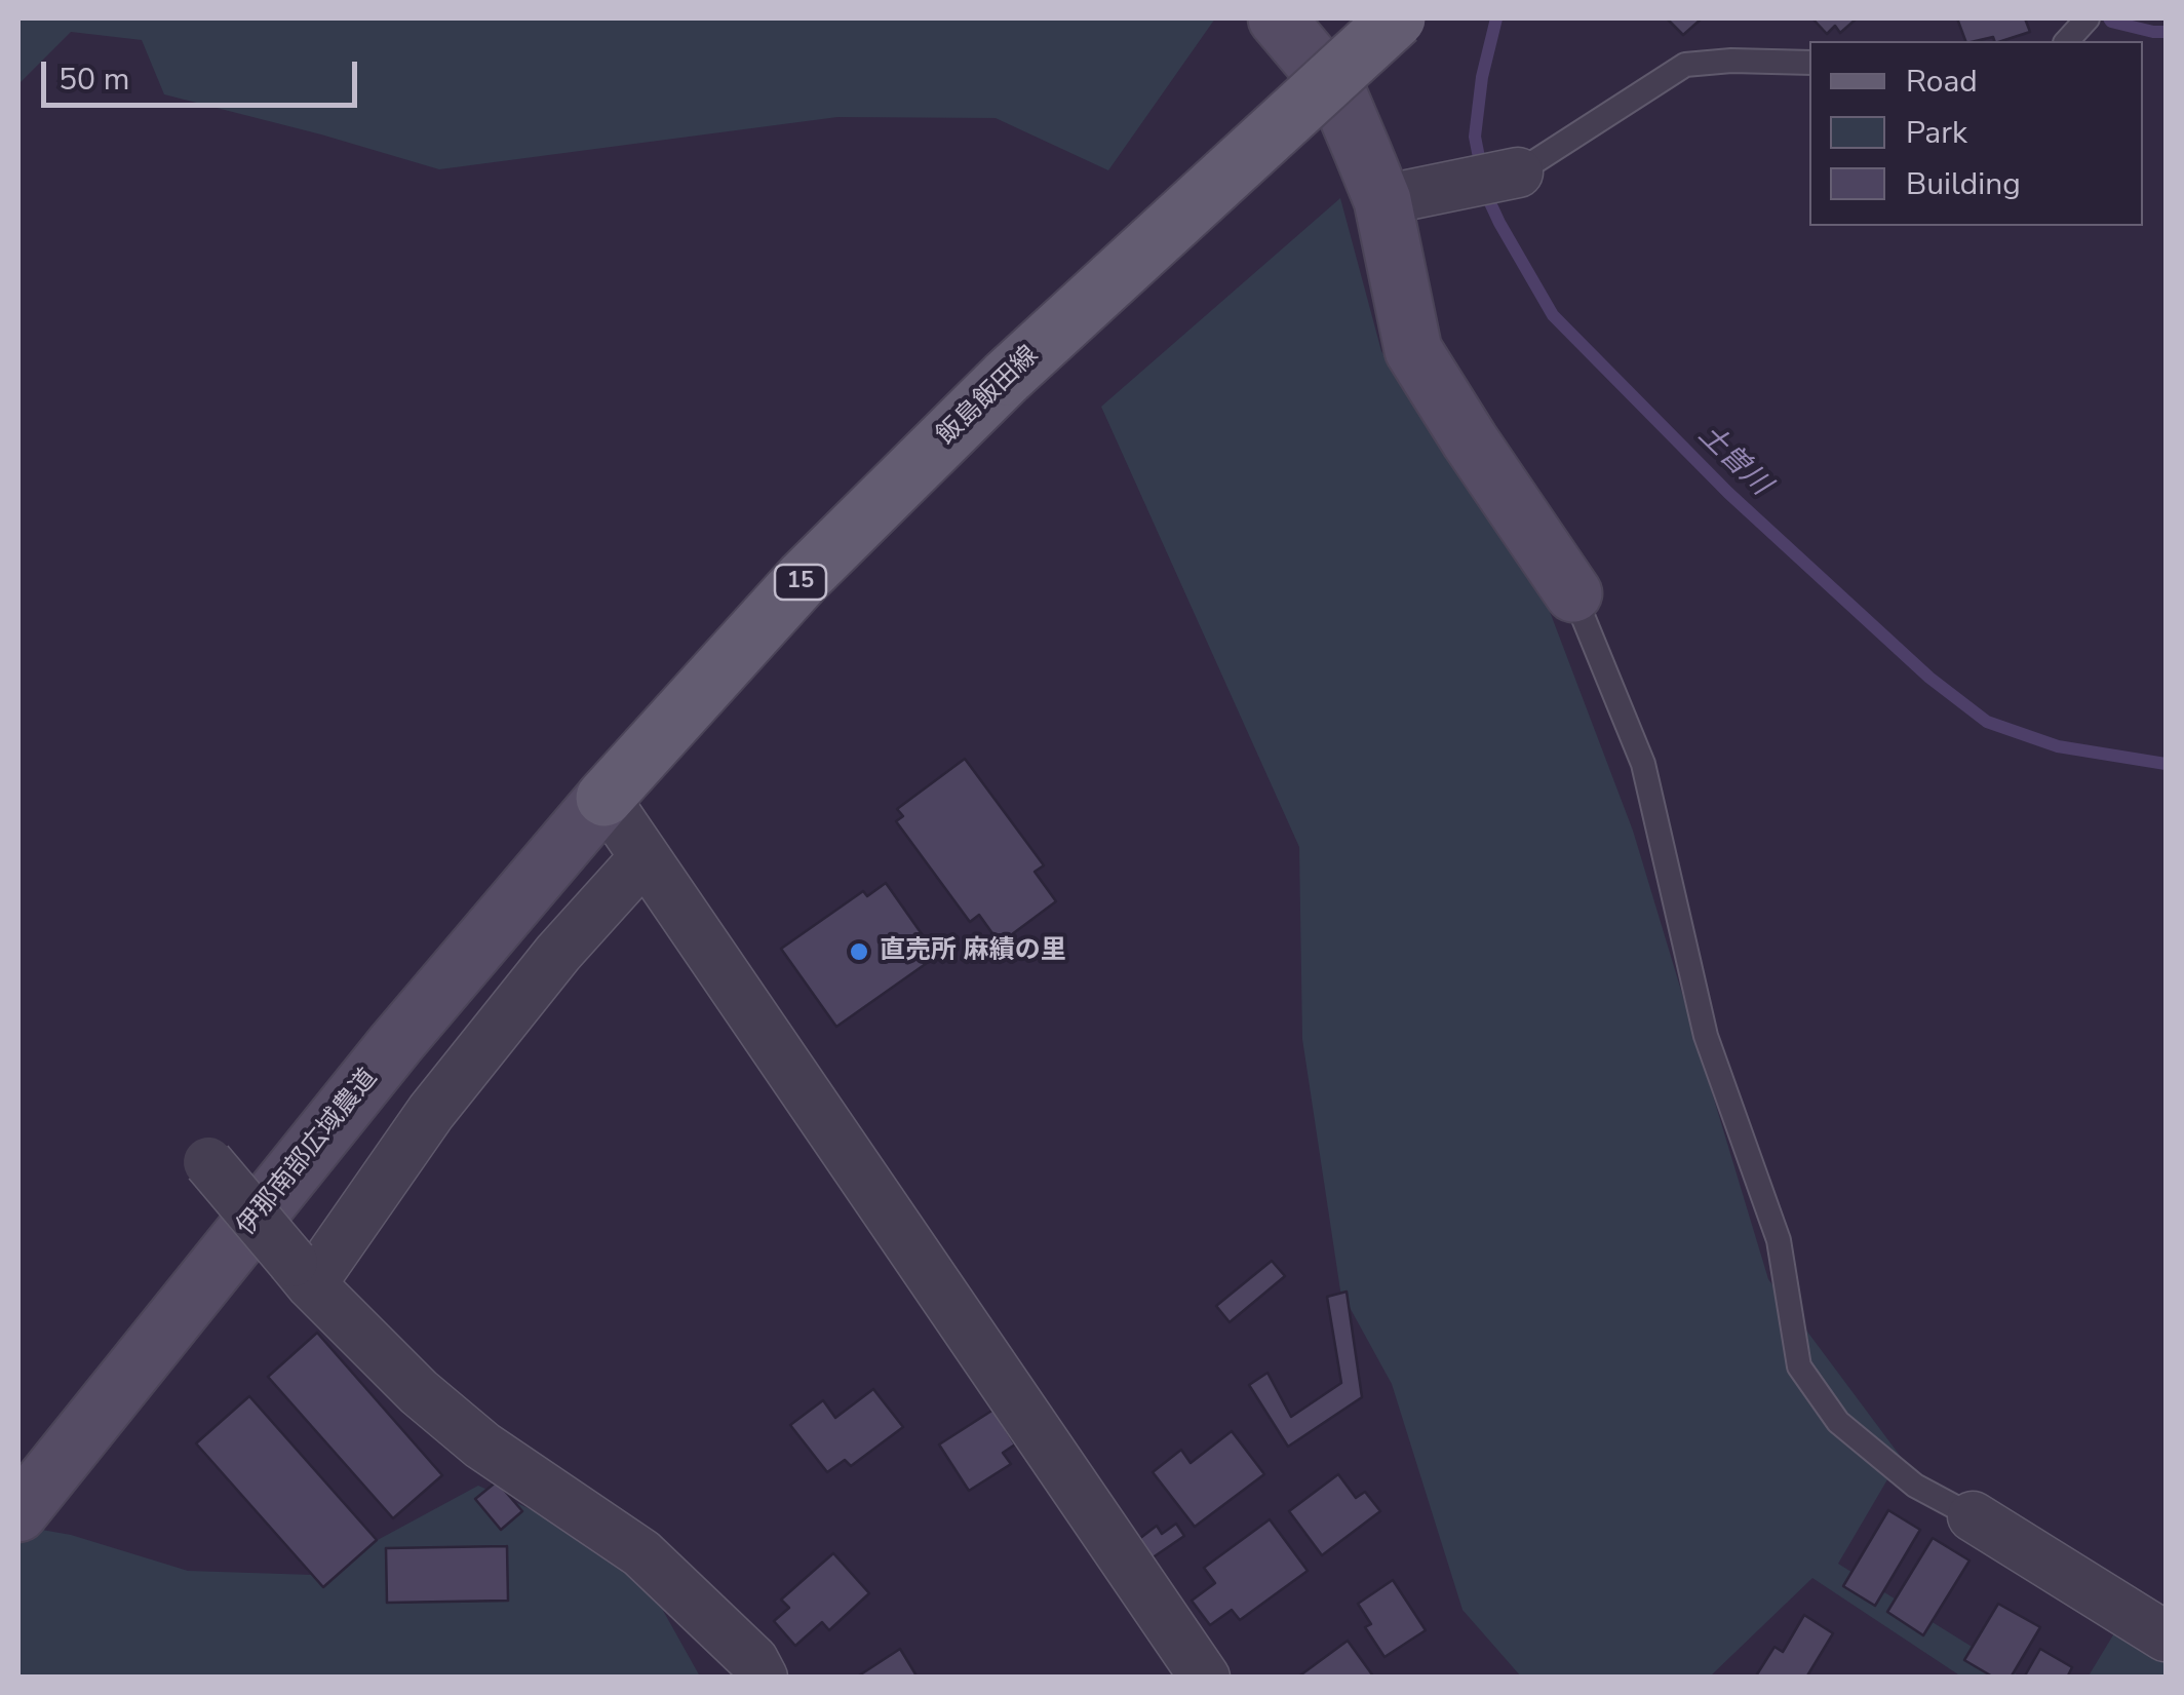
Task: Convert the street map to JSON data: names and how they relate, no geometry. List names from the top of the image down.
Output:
{
  "streets": {
    "main road": ["飯島飯田線", "15"],
    "street": ["伊那南部広域農道"]
  },
  "crossings": [
    ["飯島飯田線", "伊那南部広域農道"]
  ],
  "water": ["土曽川"],
  "places": ["直売所 麻績の里"],
  "legend": ["Road", "Park", "Building"],
  "scale_bar": "50 m"
}
